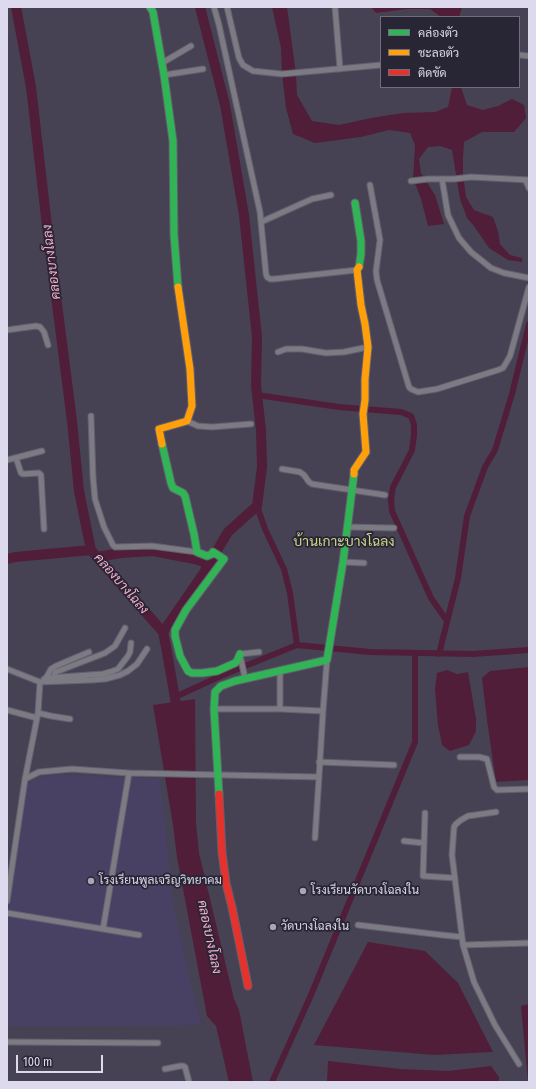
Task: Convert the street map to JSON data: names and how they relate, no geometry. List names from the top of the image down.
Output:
{
  "districts": ["บ้านเกาะบางโฉลง"],
  "water": ["คลองบางโฉลง"],
  "places": ["โรงเรียนพูลเจริญวิทยาคม", "โรงเรียนวัดบางโฉลงใน", "วัดบางโฉลงใน"],
  "legend": ["คล่องตัว", "ชะลอตัว", "ติดขัด"],
  "scale_bar": "100 m"
}
